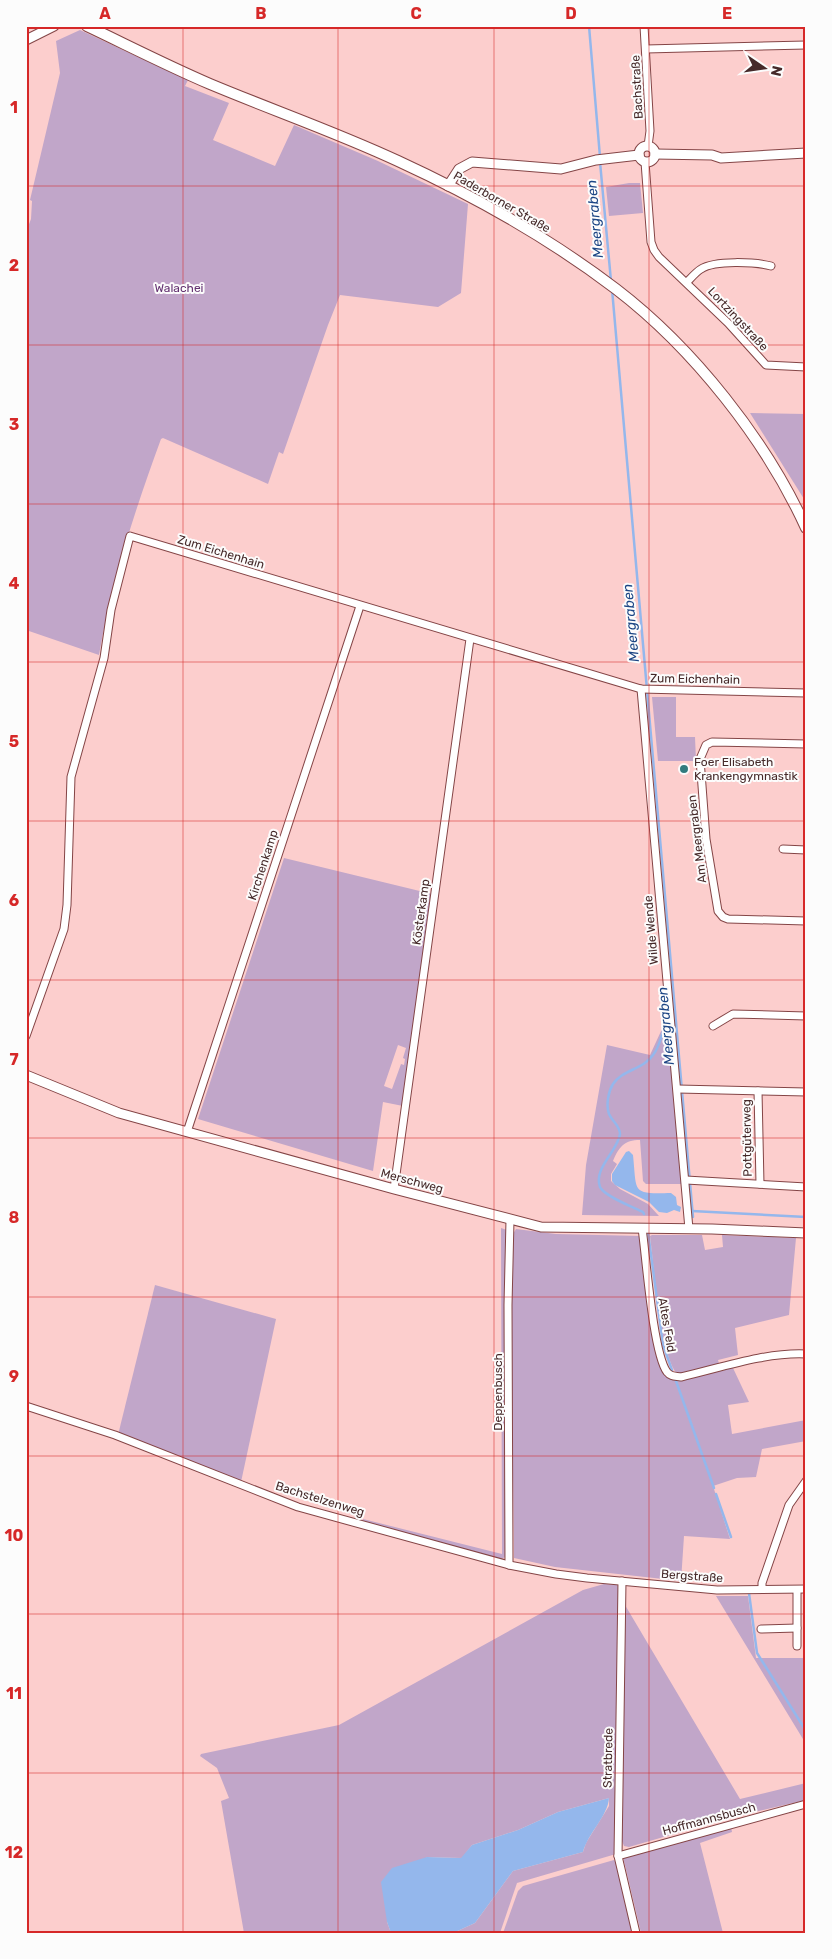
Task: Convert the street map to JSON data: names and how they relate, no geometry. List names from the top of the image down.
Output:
{
  "streets": {
    "main road": ["Paderborner Straße"],
    "street": [
      "Bachstraße",
      "Lortzingstraße",
      "Zum Eichenhain",
      "Am Meergraben",
      "Kirchenkamp",
      "Kösterkamp",
      "Wilde Wende",
      "Pottgüterweg",
      "Merschweg",
      "Altes Feld",
      "Deppenbusch",
      "Bachstelzenweg",
      "Bergstraße",
      "Stratbrede",
      "Hoffmannsbusch"
    ]
  },
  "crossings": [
    ["Bachstraße", "Lortzingstraße"],
    ["Zum Eichenhain", "Kirchenkamp"],
    ["Zum Eichenhain", "Kösterkamp"],
    ["Zum Eichenhain", "Wilde Wende"],
    ["Kirchenkamp", "Merschweg"],
    ["Kösterkamp", "Merschweg"],
    ["Wilde Wende", "Pottgüterweg"],
    ["Wilde Wende", "Merschweg"],
    ["Merschweg", "Altes Feld"],
    ["Merschweg", "Deppenbusch"],
    ["Deppenbusch", "Bachstelzenweg"],
    ["Bachstelzenweg", "Bergstraße"],
    ["Bergstraße", "Stratbrede"],
    ["Stratbrede", "Hoffmannsbusch"]
  ],
  "water": ["Meergraben"],
  "parks": ["Walachei"],
  "places": ["Foer Elisabeth Krankengymnastik"],
  "north": "right",
  "grid": {
    "columns": [
      "A",
      "B",
      "C",
      "D",
      "E"
    ],
    "rows": [
      "1",
      "2",
      "3",
      "4",
      "5",
      "6",
      "7",
      "8",
      "9",
      "10",
      "11",
      "12"
    ]
  }
}
